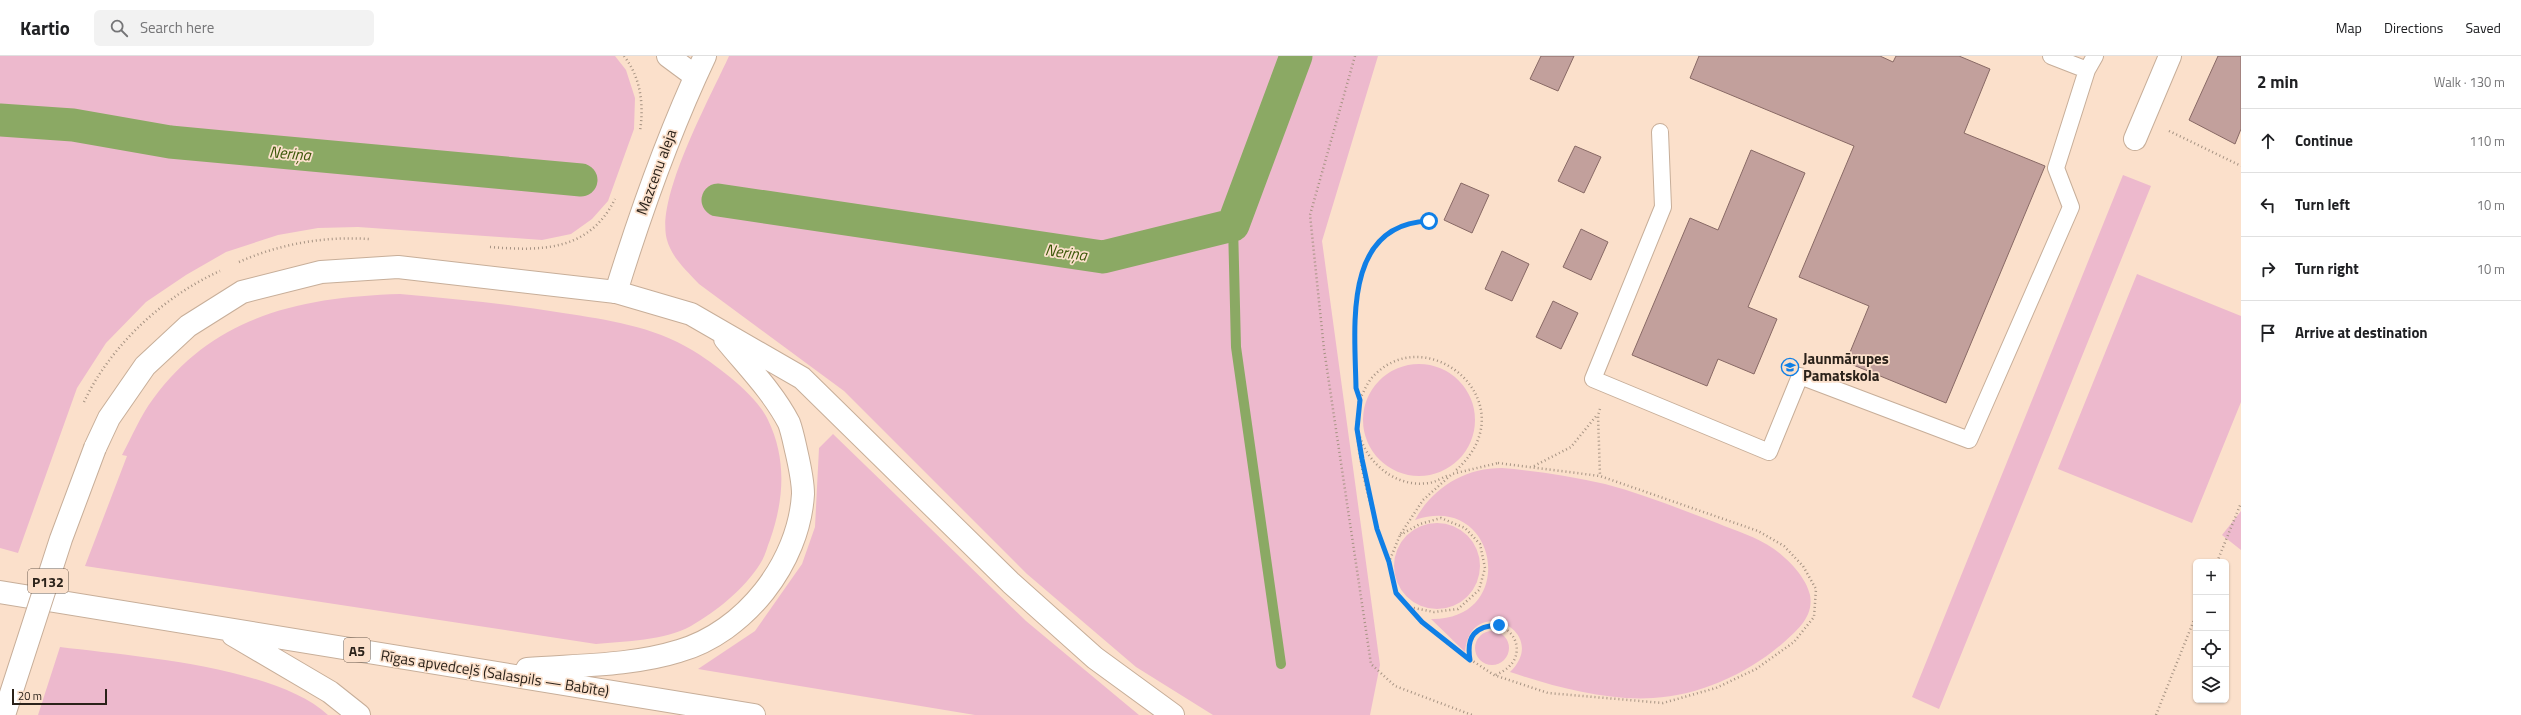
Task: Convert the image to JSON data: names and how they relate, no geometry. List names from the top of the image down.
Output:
{
  "streets": {
    "main road": [
      "Mazcenu aleja",
      "P132",
      "A5",
      "Rīgas apvedceļš (Salaspils — Babīte)"
    ]
  },
  "crossings": [
    ["Mazcenu aleja", "P132"]
  ],
  "water": ["Neriņa"],
  "places": {
    "school or university": ["Jaunmārupes Pamatskola"]
  },
  "scale_bar": "20 m",
  "page": {
    "header": "Kartio",
    "search": "Search here",
    "nav": ["Map", "Directions", "Saved"],
    "heading": ["2 min", "Walk · 130 m"],
    "list": [
      ["Continue", "110 m"],
      ["Turn left", "10 m"],
      ["Turn right", "10 m"],
      "Arrive at destination"
    ],
    "map_buttons": ["+", "−"],
    "scale": "20 m"
  }
}
